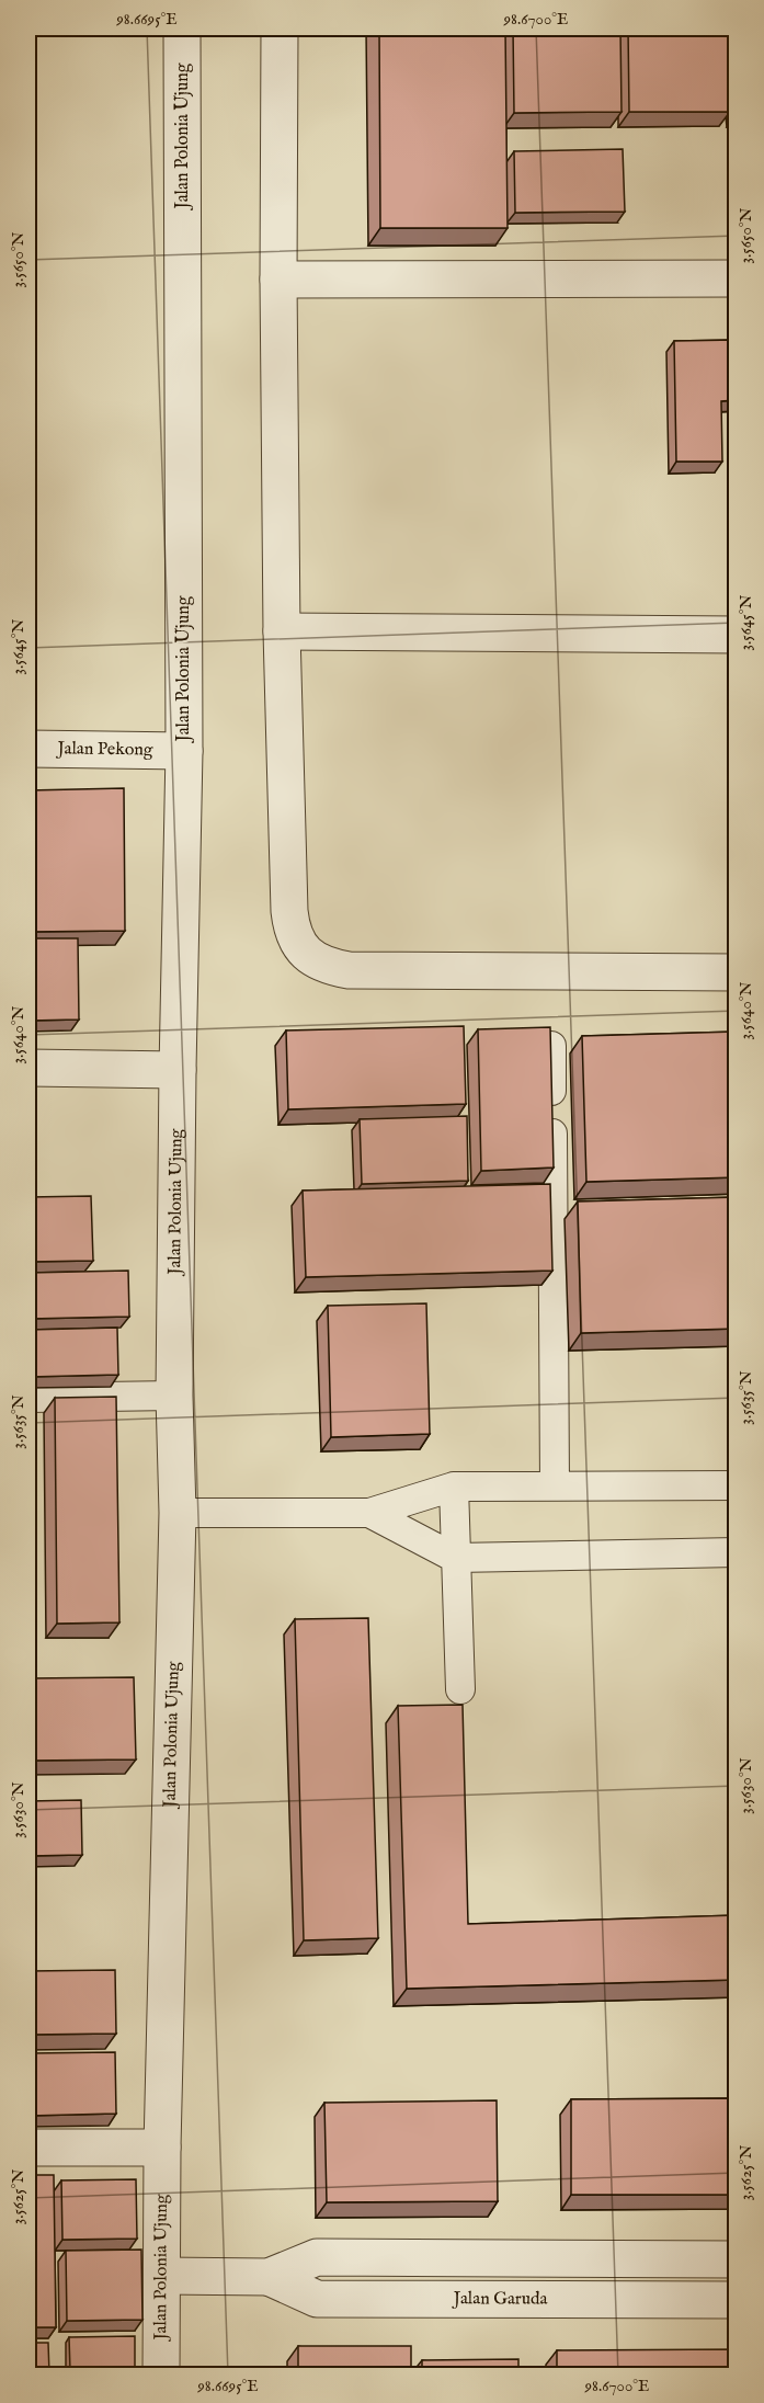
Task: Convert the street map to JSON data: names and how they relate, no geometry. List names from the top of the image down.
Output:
{
  "streets": {
    "street": ["Jalan Polonia Ujung", "Jalan Pekong", "Jalan Garuda"]
  },
  "crossings": [
    ["Jalan Polonia Ujung", "Jalan Pekong"],
    ["Jalan Polonia Ujung", "Jalan Garuda"]
  ],
  "coordinates": [
    "98.6695°E",
    "98.6700°E",
    "3.5650°N",
    "3.5645°N",
    "3.5640°N",
    "3.5635°N",
    "3.5630°N",
    "3.5625°N"
  ]
}
